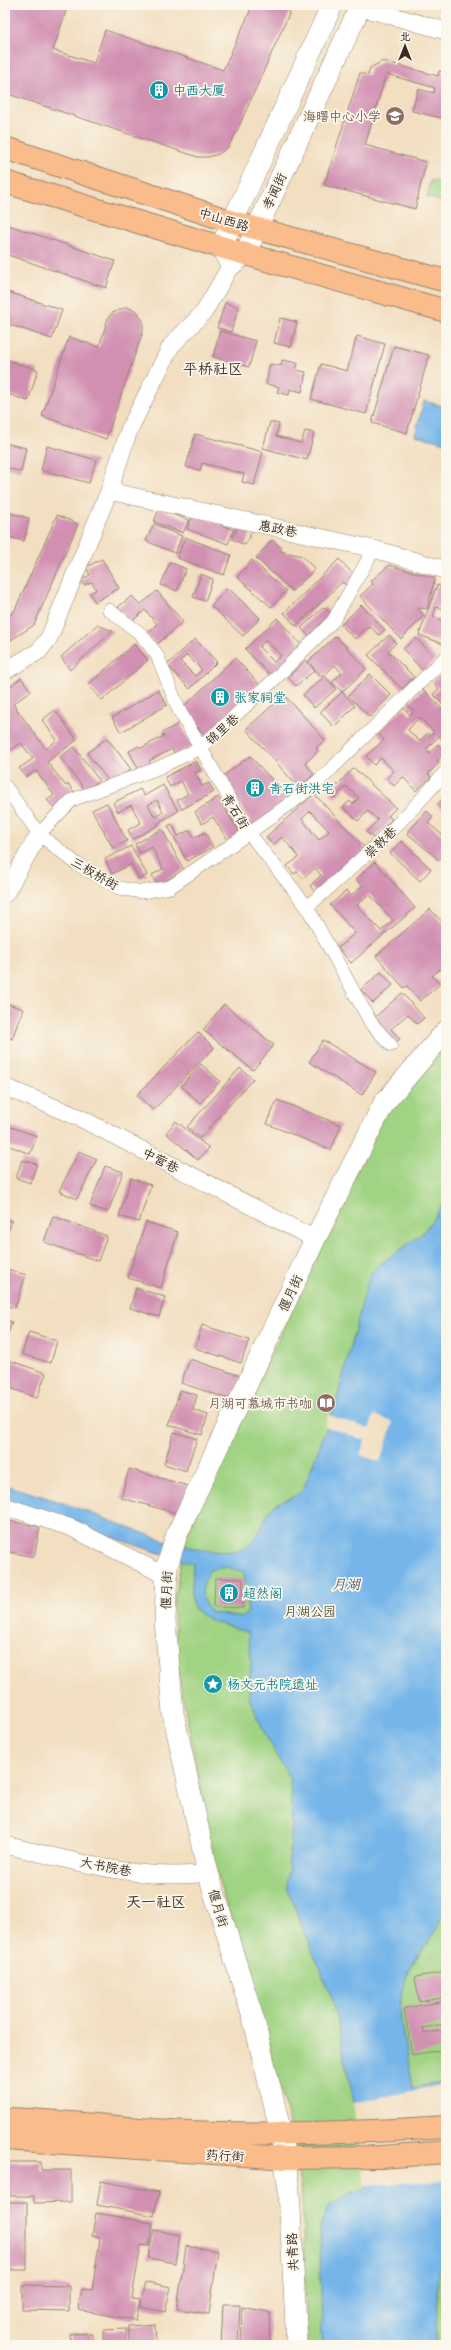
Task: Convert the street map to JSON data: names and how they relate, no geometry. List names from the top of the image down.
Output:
{
  "streets": {
    "main road": ["中山西路", "药行街"],
    "street": [
      "孝闻街",
      "惠政巷",
      "锦里巷",
      "青石街",
      "崇教巷",
      "三板桥街",
      "中营巷",
      "偃月街",
      "大书院巷",
      "共青路"
    ]
  },
  "crossings": [
    ["孝闻街", "中山西路"],
    ["惠政巷", "锦里巷"],
    ["锦里巷", "青石街"],
    ["锦里巷", "三板桥街"],
    ["青石街", "三板桥街"],
    ["中营巷", "偃月街"],
    ["偃月街", "大书院巷"],
    ["偃月街", "药行街"],
    ["偃月街", "共青路"],
    ["药行街", "共青路"]
  ],
  "districts": ["平桥社区", "天一社区"],
  "water": ["月湖"],
  "parks": ["月湖公园"],
  "places": {
    "building": [
      "中西大厦",
      "张家祠堂",
      "青石街洪宅",
      "超然阁"
    ],
    "school or university": ["海曙中心小学"],
    "library": ["月湖可慕城市书咖"],
    "place": ["杨文元书院遗址"]
  },
  "north": "top"
}
